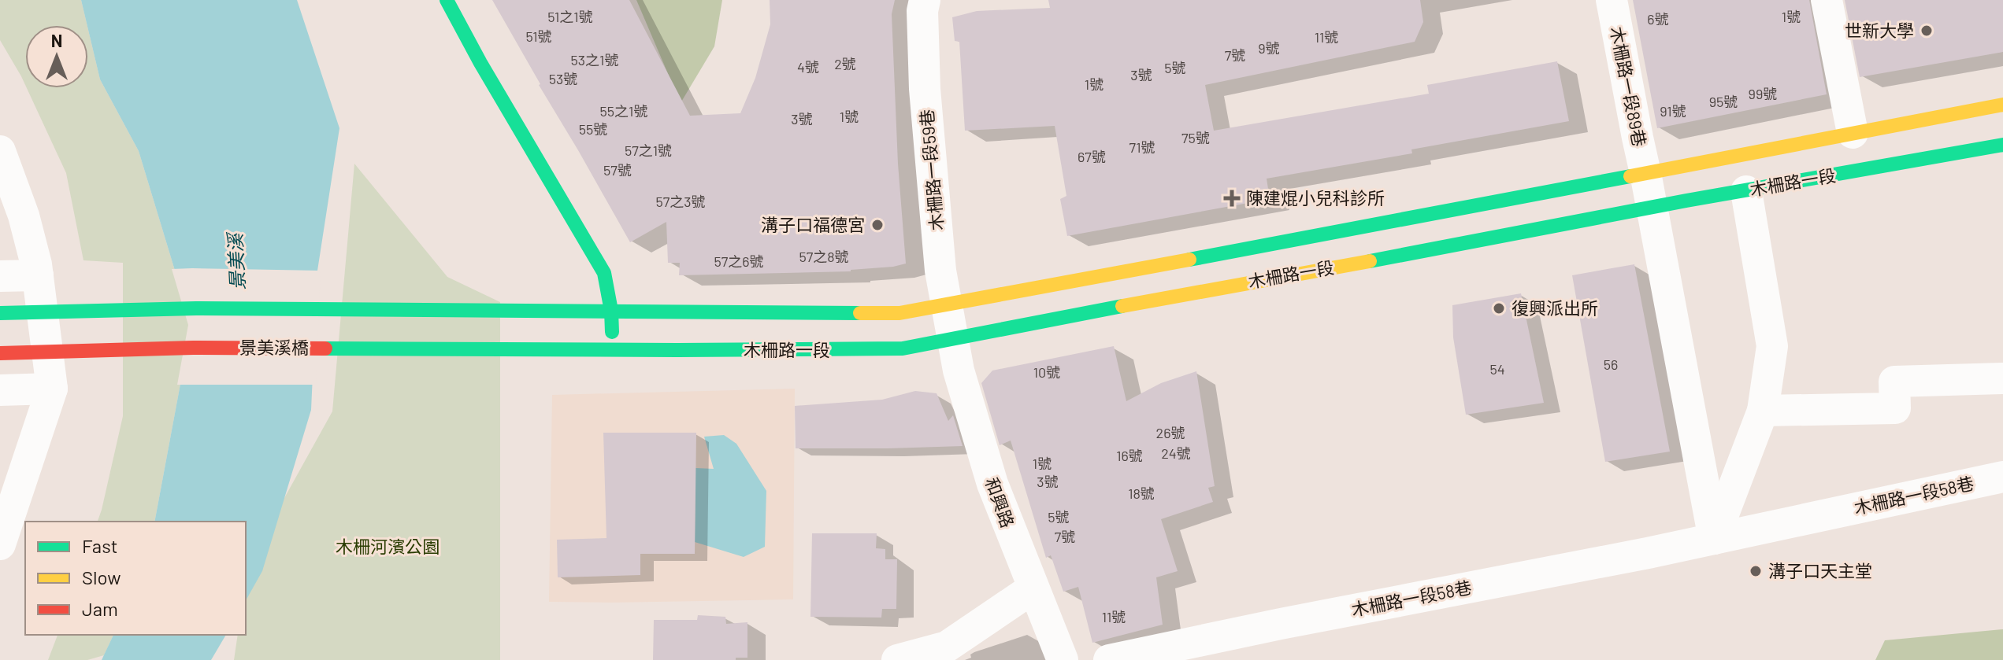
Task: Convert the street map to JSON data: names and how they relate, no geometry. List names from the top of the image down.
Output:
{
  "streets": {
    "main road": ["木柵路一段", "景美溪橋"],
    "street": [
      "木柵路一段89巷",
      "木柵路一段59巷",
      "木柵路一段58巷",
      "和興路"
    ]
  },
  "crossings": [
    ["木柵路一段89巷", "木柵路一段"],
    ["木柵路一段59巷", "木柵路一段"],
    ["木柵路一段59巷", "和興路"],
    ["木柵路一段", "景美溪橋"],
    ["木柵路一段", "和興路"]
  ],
  "water": ["景美溪"],
  "parks": ["木柵河濱公園"],
  "places": {
    "other": [
      "世新大學",
      "溝子口福德宮",
      "復興派出所",
      "溝子口天主堂"
    ],
    "health": ["陳建焜小兒科診所"]
  },
  "house_numbers": [
    "51之1號",
    "1號",
    "6號",
    "51號",
    "11號",
    "9號",
    "7號",
    "53之1號",
    "2號",
    "4號",
    "5號",
    "3號",
    "53號",
    "1號",
    "99號",
    "95號",
    "55之1號",
    "91號",
    "1號",
    "3號",
    "55號",
    "75號",
    "71號",
    "57之1號",
    "67號",
    "57號",
    "57之3號",
    "57之8號",
    "57之6號",
    "56",
    "54",
    "10號",
    "26號",
    "24號",
    "16號",
    "1號",
    "3號",
    "18號",
    "5號",
    "7號",
    "11號"
  ],
  "legend": ["Fast", "Slow", "Jam"],
  "north": "top"
}
